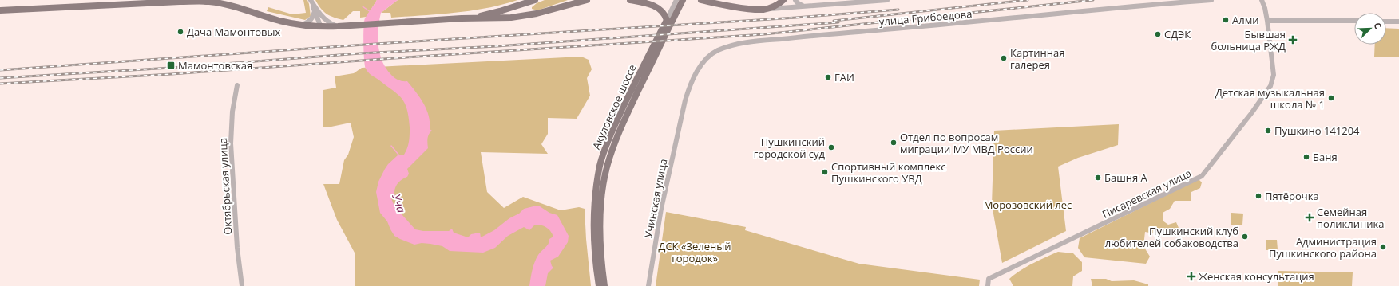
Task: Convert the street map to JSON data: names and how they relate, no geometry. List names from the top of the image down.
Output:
{
  "streets": {
    "main road": ["Акуловское шоссе"],
    "street": [
      "улица Грибоедова",
      "Октябрьская улица",
      "Писаревская улица",
      "Учинская улица"
    ]
  },
  "crossings": [
    ["улица Грибоедова", "Учинская улица"]
  ],
  "water": ["Уча"],
  "parks": ["Морозовский лес", "ДСК «Зеленый городок»"],
  "places": {
    "other": [
      "Алми",
      "Дача Мамонтовых",
      "СДЭК",
      "Картинная галерея",
      "ГАИ",
      "Детская музыкальная школа № 1",
      "Пушкино 141204",
      "Отдел по вопросам миграции МУ МВД России",
      "Пушкинский городской суд",
      "Баня",
      "Спортивный комплекс Пушкинского УВД",
      "Башня А",
      "Пятёрочка",
      "Пушкинский клуб любителей собаководства",
      "Администрация Пушкинского района"
    ],
    "health": ["Бывшая больница РЖД", "Семейная поликлиника", "Женская консультация"],
    "transit": ["Мамонтовская"]
  },
  "north": "top right"
}
